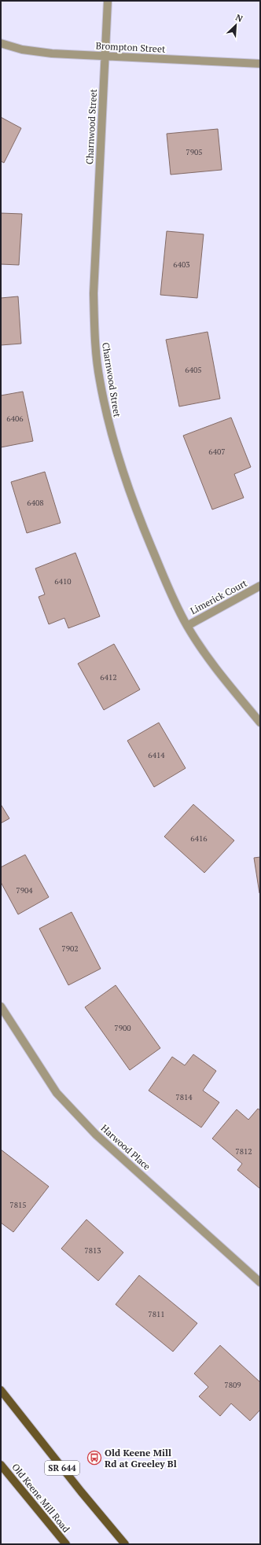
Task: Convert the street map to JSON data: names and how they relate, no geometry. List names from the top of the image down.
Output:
{
  "streets": {
    "main road": ["SR 644", "Old Keene Mill Road"],
    "street": [
      "Brompton Street",
      "Charnwood Street",
      "Limerick Court",
      "Harwood Place"
    ]
  },
  "crossings": [
    ["Brompton Street", "Charnwood Street"],
    ["Charnwood Street", "Limerick Court"]
  ],
  "places": {
    "bus stop": ["Old Keene Mill Rd at Greeley Bl"]
  },
  "house_numbers": [
    "7905",
    "6403",
    "6405",
    "6406",
    "6407",
    "6408",
    "6410",
    "6412",
    "6414",
    "6416",
    "7904",
    "7902",
    "7900",
    "7814",
    "7812",
    "7815",
    "7813",
    "7811",
    "7809"
  ],
  "north": "top right"
}
